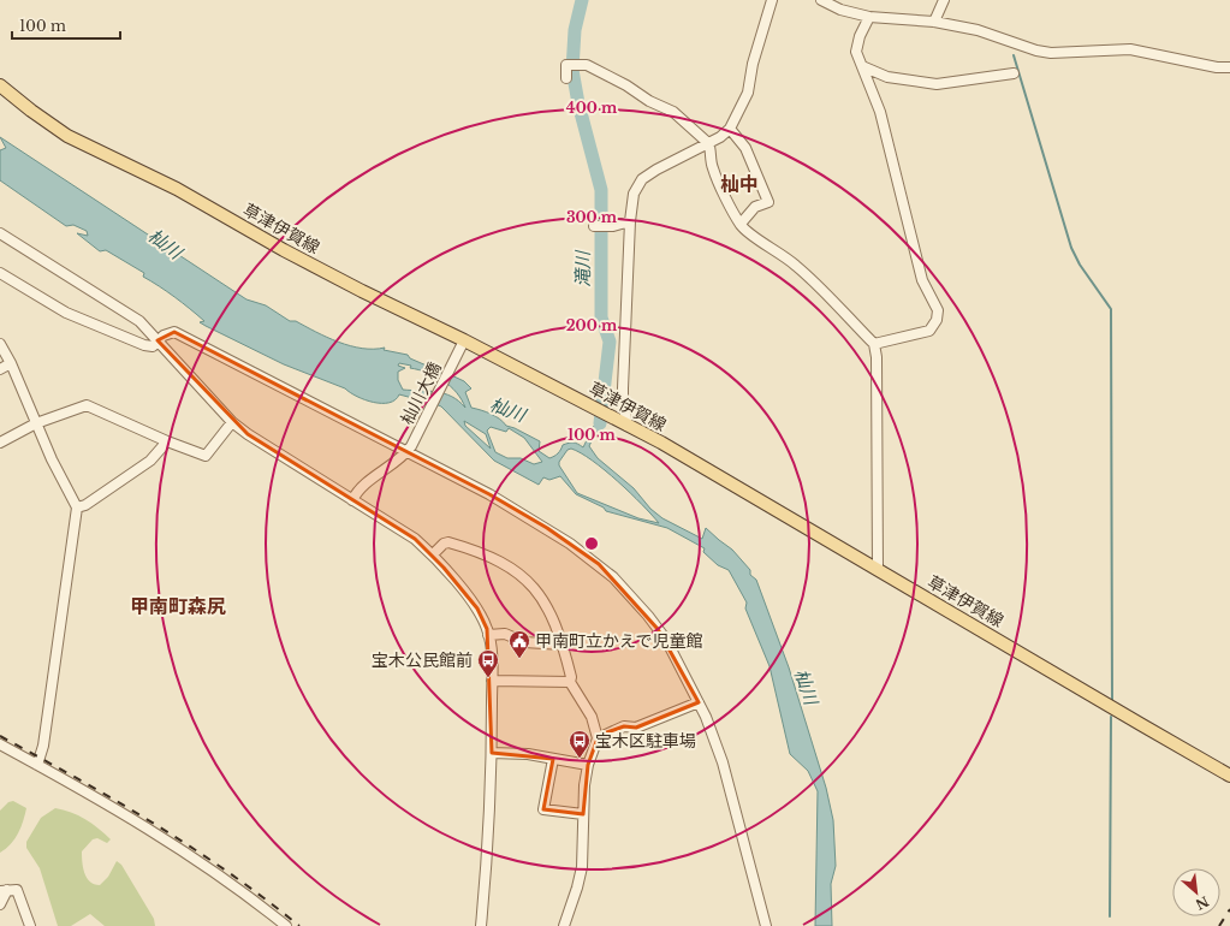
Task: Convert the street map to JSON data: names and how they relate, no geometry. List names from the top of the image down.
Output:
{
  "streets": {
    "main road": ["草津伊賀線"],
    "street": ["杣川大橋"]
  },
  "crossings": [
    ["草津伊賀線", "杣川大橋"]
  ],
  "districts": ["杣中", "甲南町森尻"],
  "water": ["杣川", "滝川"],
  "places": {
    "public building": ["甲南町立かえで児童館"],
    "bus stop": ["宝木公民館前", "宝木区駐車場"]
  },
  "scale_bar": "100 m",
  "north": "bottom right",
  "rings": [
    "400 m",
    "300 m",
    "200 m",
    "100 m"
  ]
}
